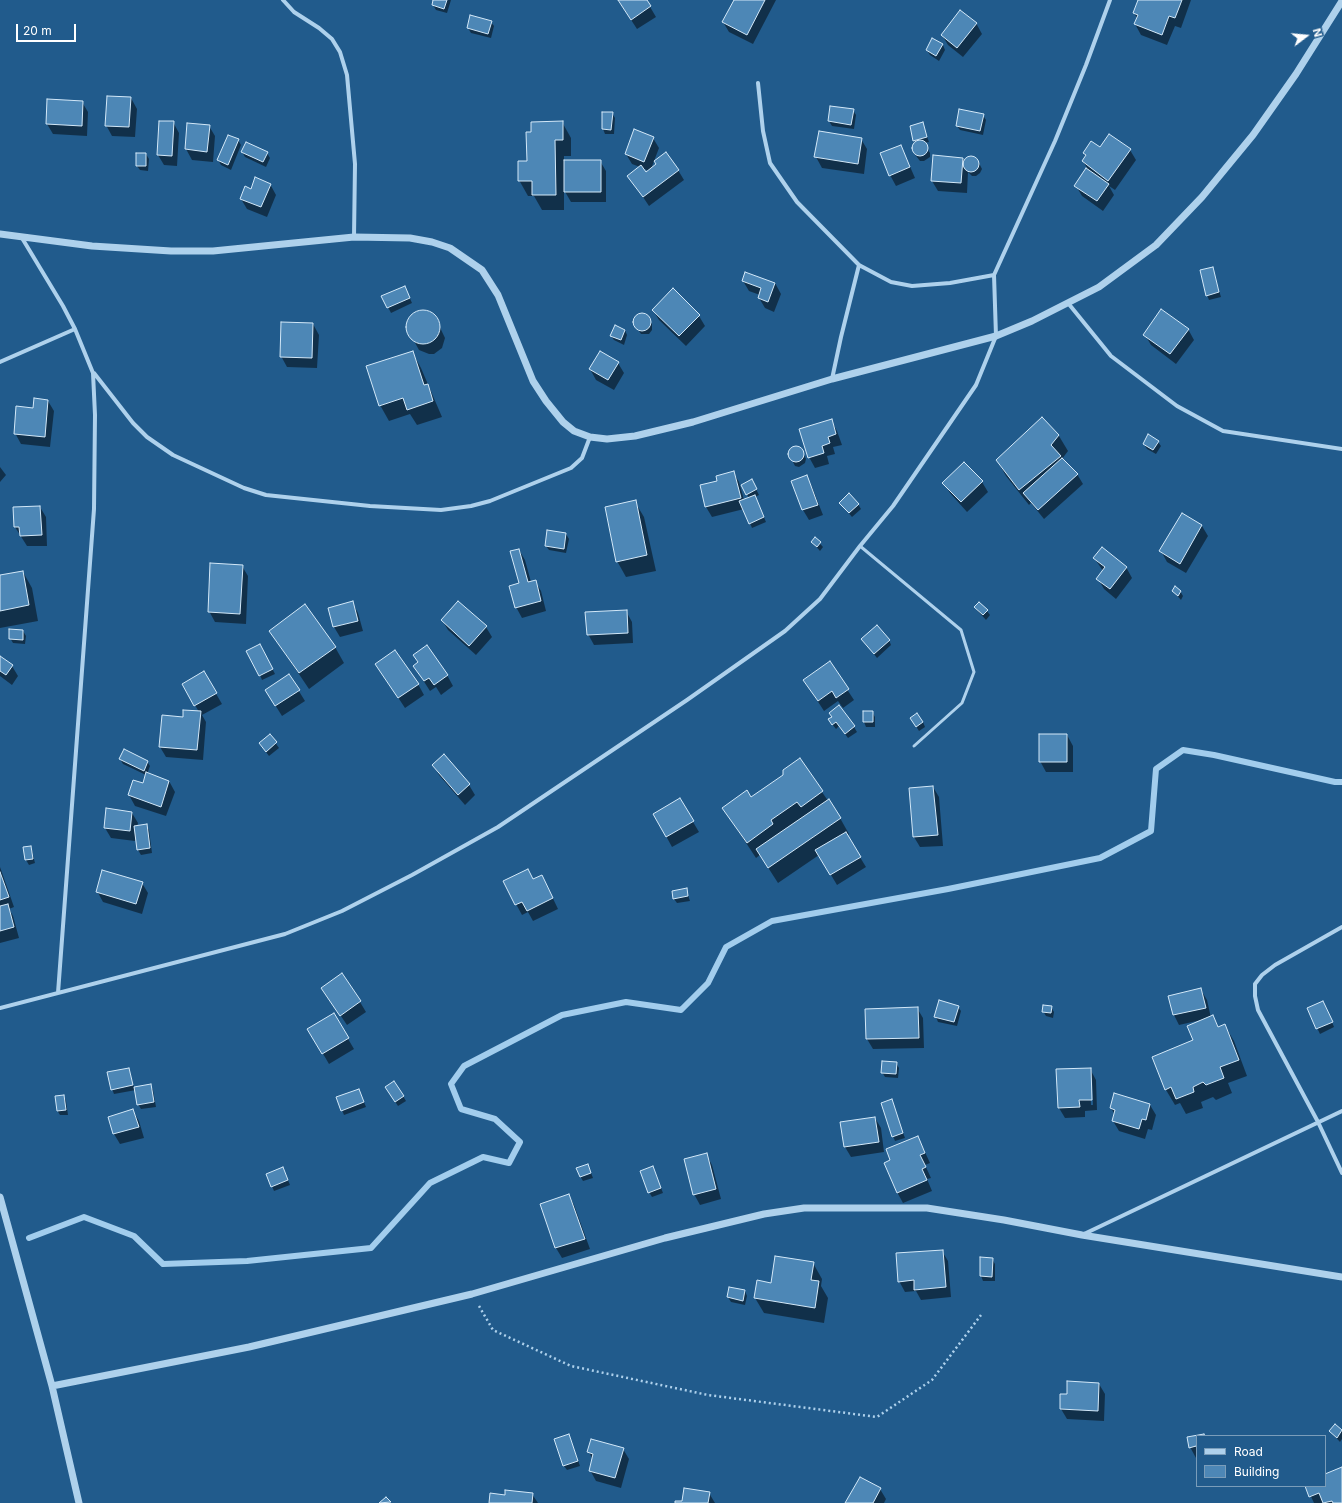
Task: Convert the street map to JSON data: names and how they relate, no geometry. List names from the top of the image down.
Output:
{
  "legend": ["Road", "Building"],
  "scale_bar": "20 m",
  "north": "right"
}
